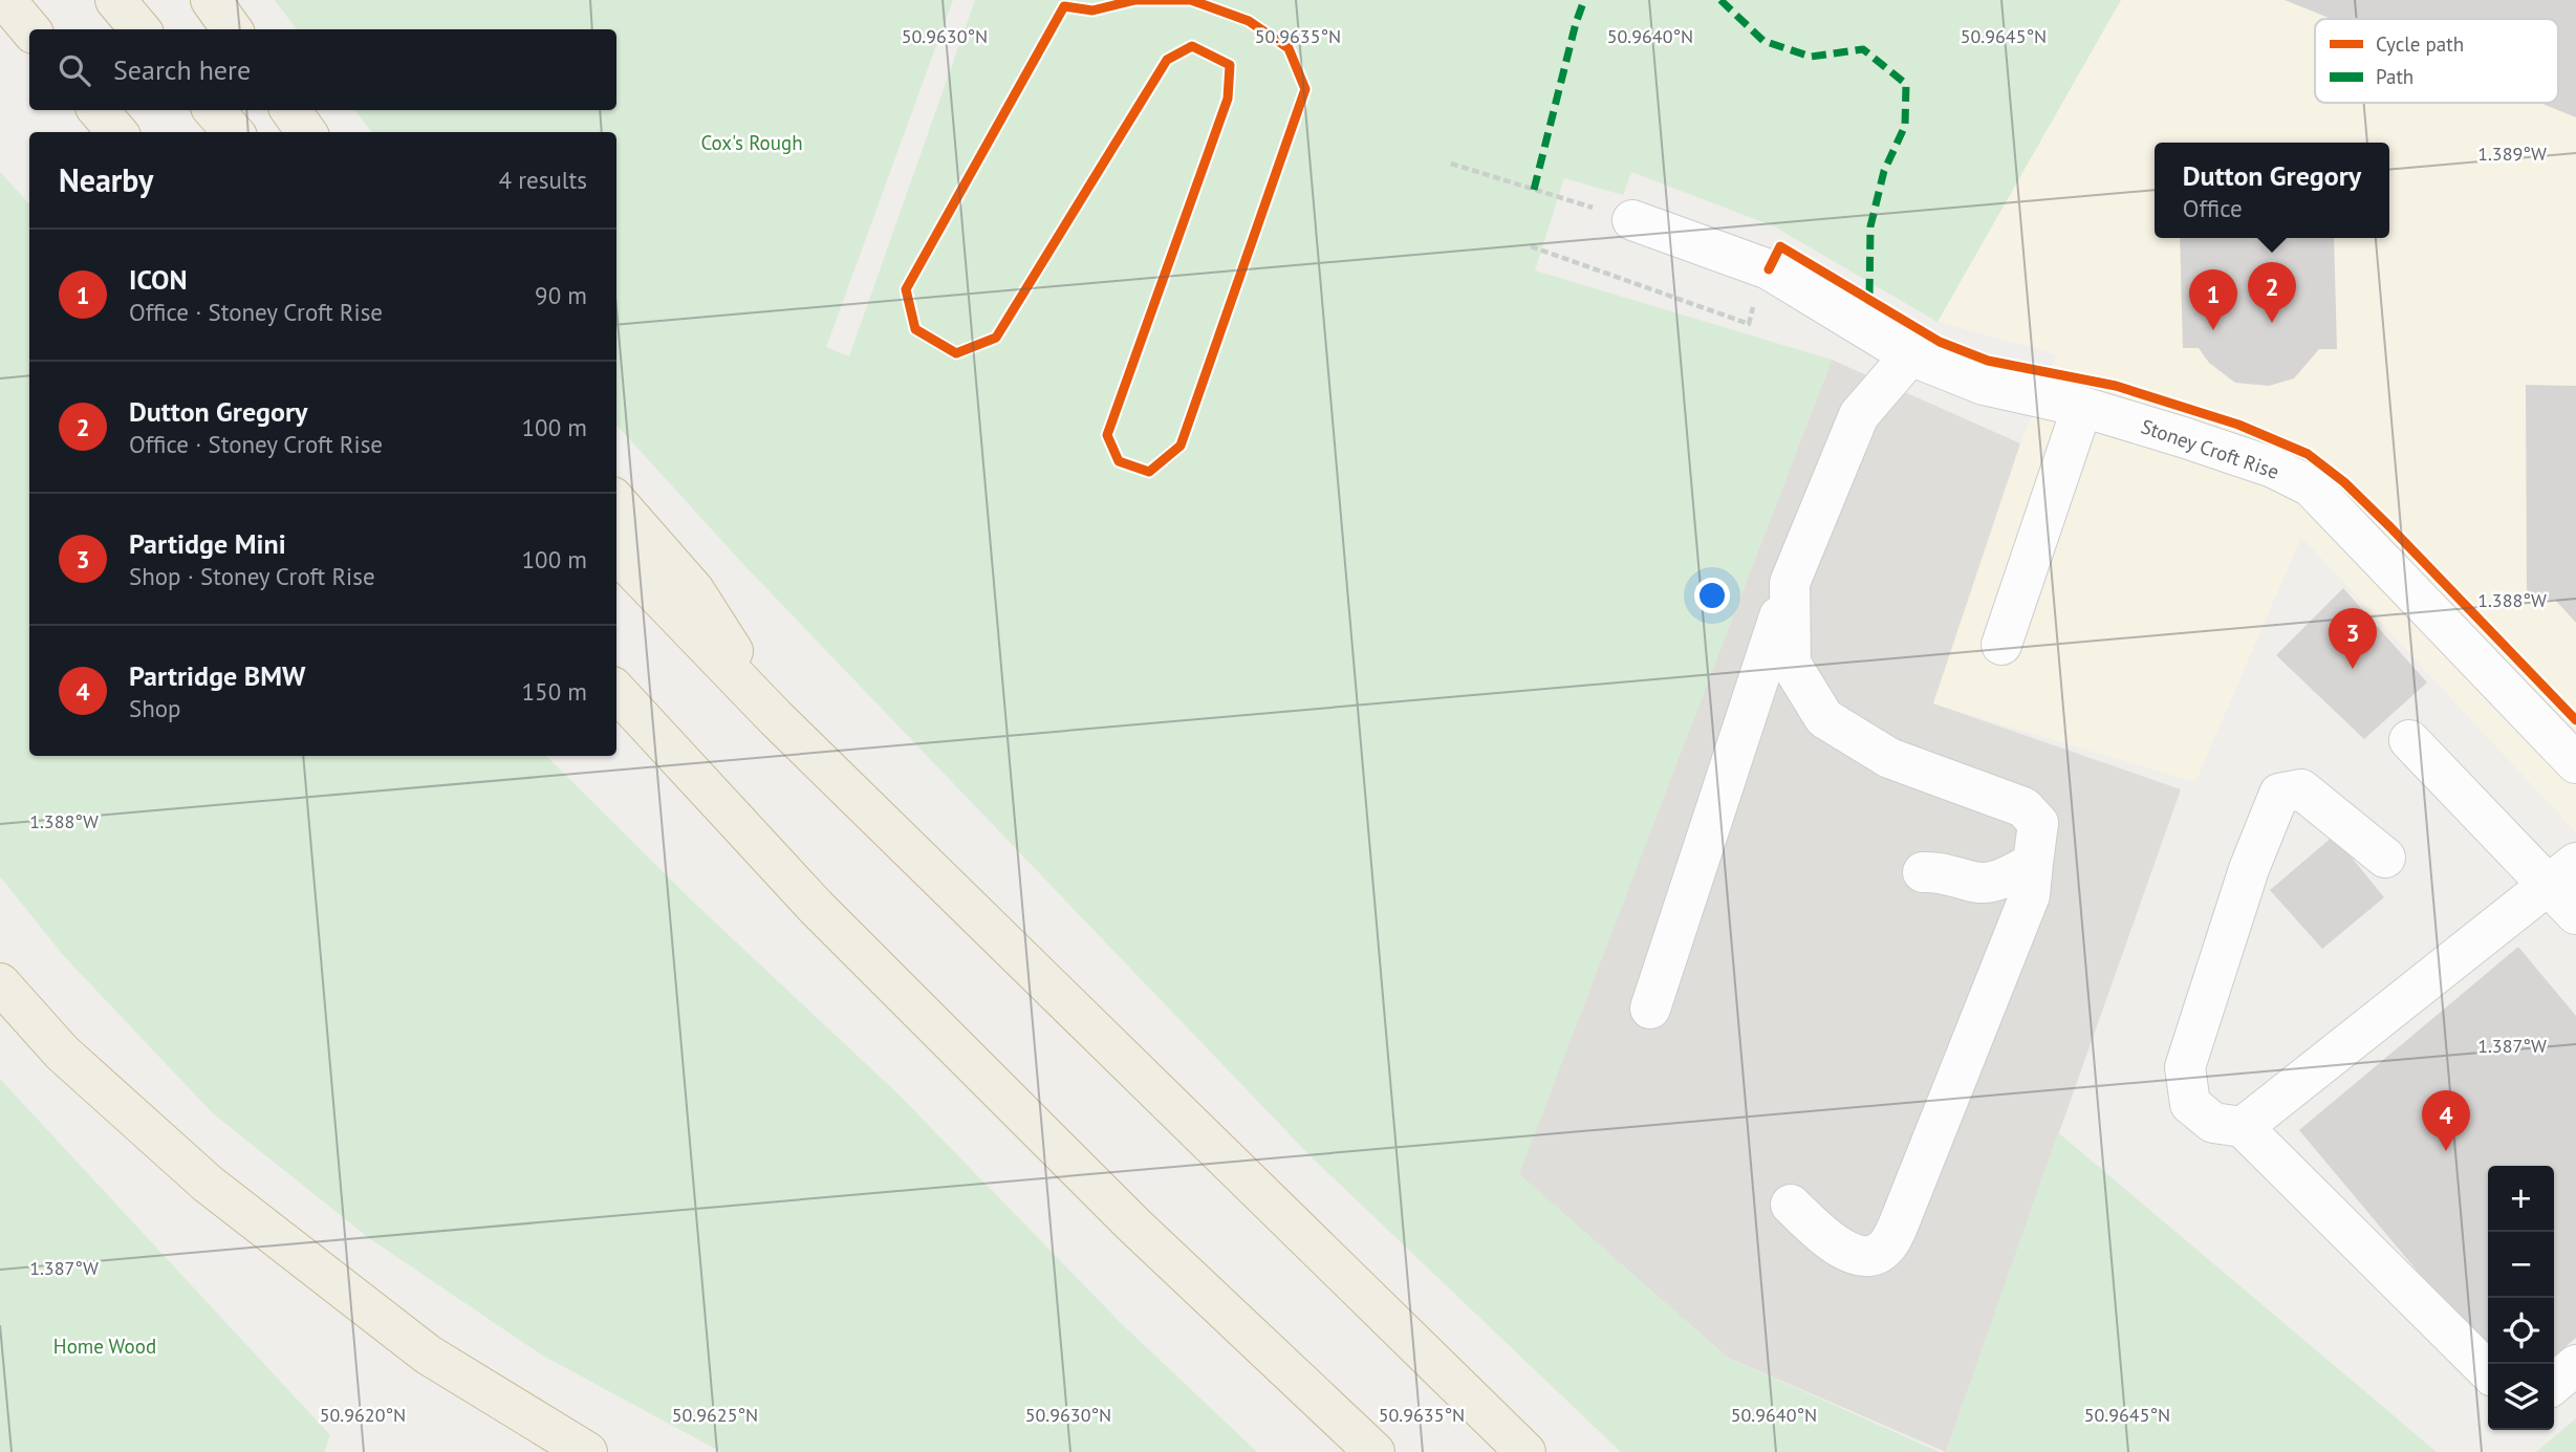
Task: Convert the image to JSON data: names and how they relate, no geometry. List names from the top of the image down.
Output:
{
  "streets": {
    "street": ["Stoney Croft Rise"]
  },
  "parks": ["Cox's Rough", "Home Wood"],
  "legend": ["Cycle path", "Path"],
  "page": {
    "search": "Search here",
    "heading": ["Nearby", "4 results"],
    "popup": ["Dutton Gregory", "Office"],
    "list": [
      {
        "mark": "1",
        "name": "ICON",
        "note": "Office · Stoney Croft Rise",
        "value": "90 m"
      },
      {
        "mark": "2",
        "name": "Dutton Gregory",
        "note": "Office · Stoney Croft Rise",
        "value": "100 m"
      },
      {
        "mark": "3",
        "name": "Partidge Mini",
        "note": "Shop · Stoney Croft Rise",
        "value": "100 m"
      },
      {
        "mark": "4",
        "name": "Partridge BMW",
        "note": "Shop",
        "value": "150 m"
      }
    ],
    "pins": [
      "2",
      "1",
      "3",
      "4"
    ],
    "map_buttons": ["+", "−"]
  },
  "coordinates": [
    "50.9630°N",
    "50.9635°N",
    "50.9640°N",
    "50.9645°N",
    "1.389°W",
    "1.388°W",
    "1.387°W",
    "50.9620°N",
    "50.9625°N"
  ]
}
